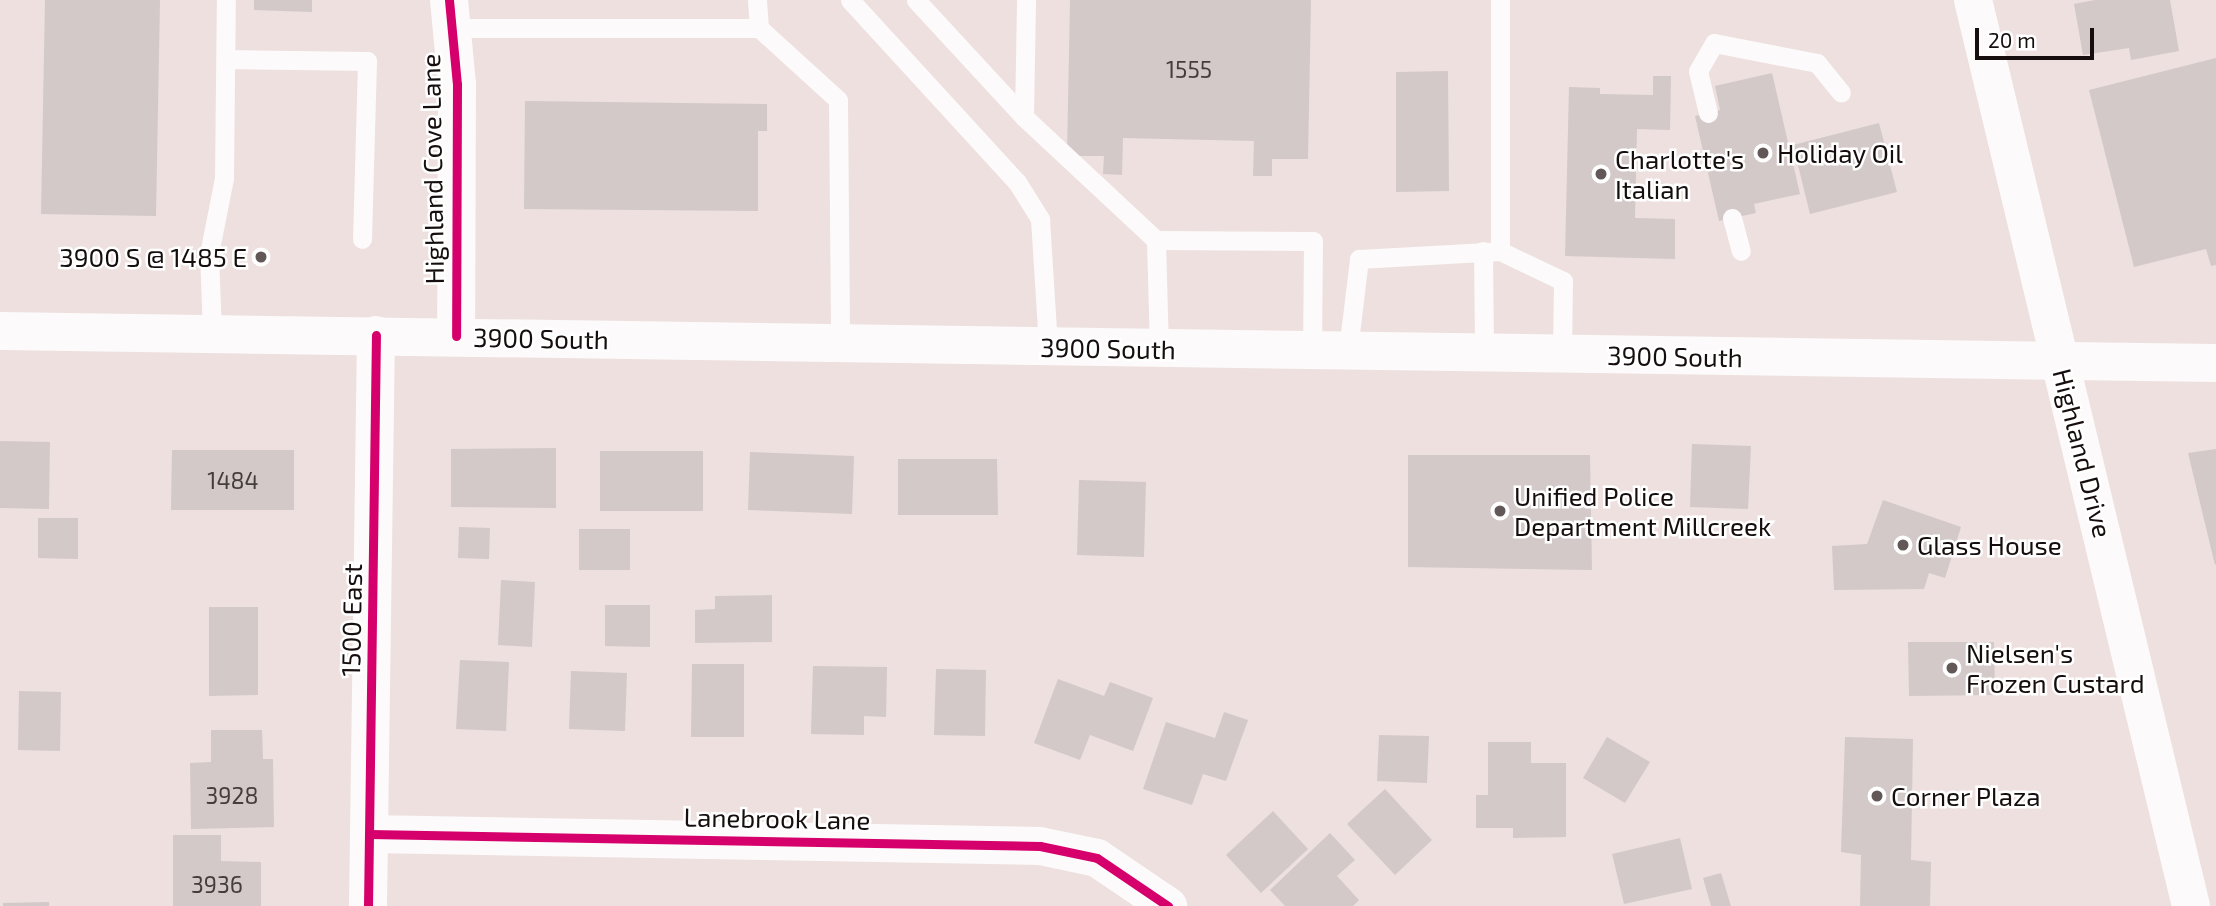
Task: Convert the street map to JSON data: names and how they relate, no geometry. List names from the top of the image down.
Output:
{
  "streets": {
    "main road": [
      "Highland Cove Lane",
      "3900 South",
      "Highland Drive",
      "1500 East",
      "Lanebrook Lane"
    ]
  },
  "crossings": [
    ["Highland Cove Lane", "3900 South"],
    ["3900 South", "Highland Drive"],
    ["3900 South", "1500 East"],
    ["1500 East", "Lanebrook Lane"]
  ],
  "places": [
    "Holiday Oil",
    "Charlotte's Italian",
    "3900 S @ 1485 E",
    "Unified Police Department Millcreek",
    "Glass House",
    "Nielsen's Frozen Custard",
    "Corner Plaza"
  ],
  "house_numbers": [
    "1555",
    "1484",
    "3928",
    "3936"
  ],
  "scale_bar": "20 m"
}
